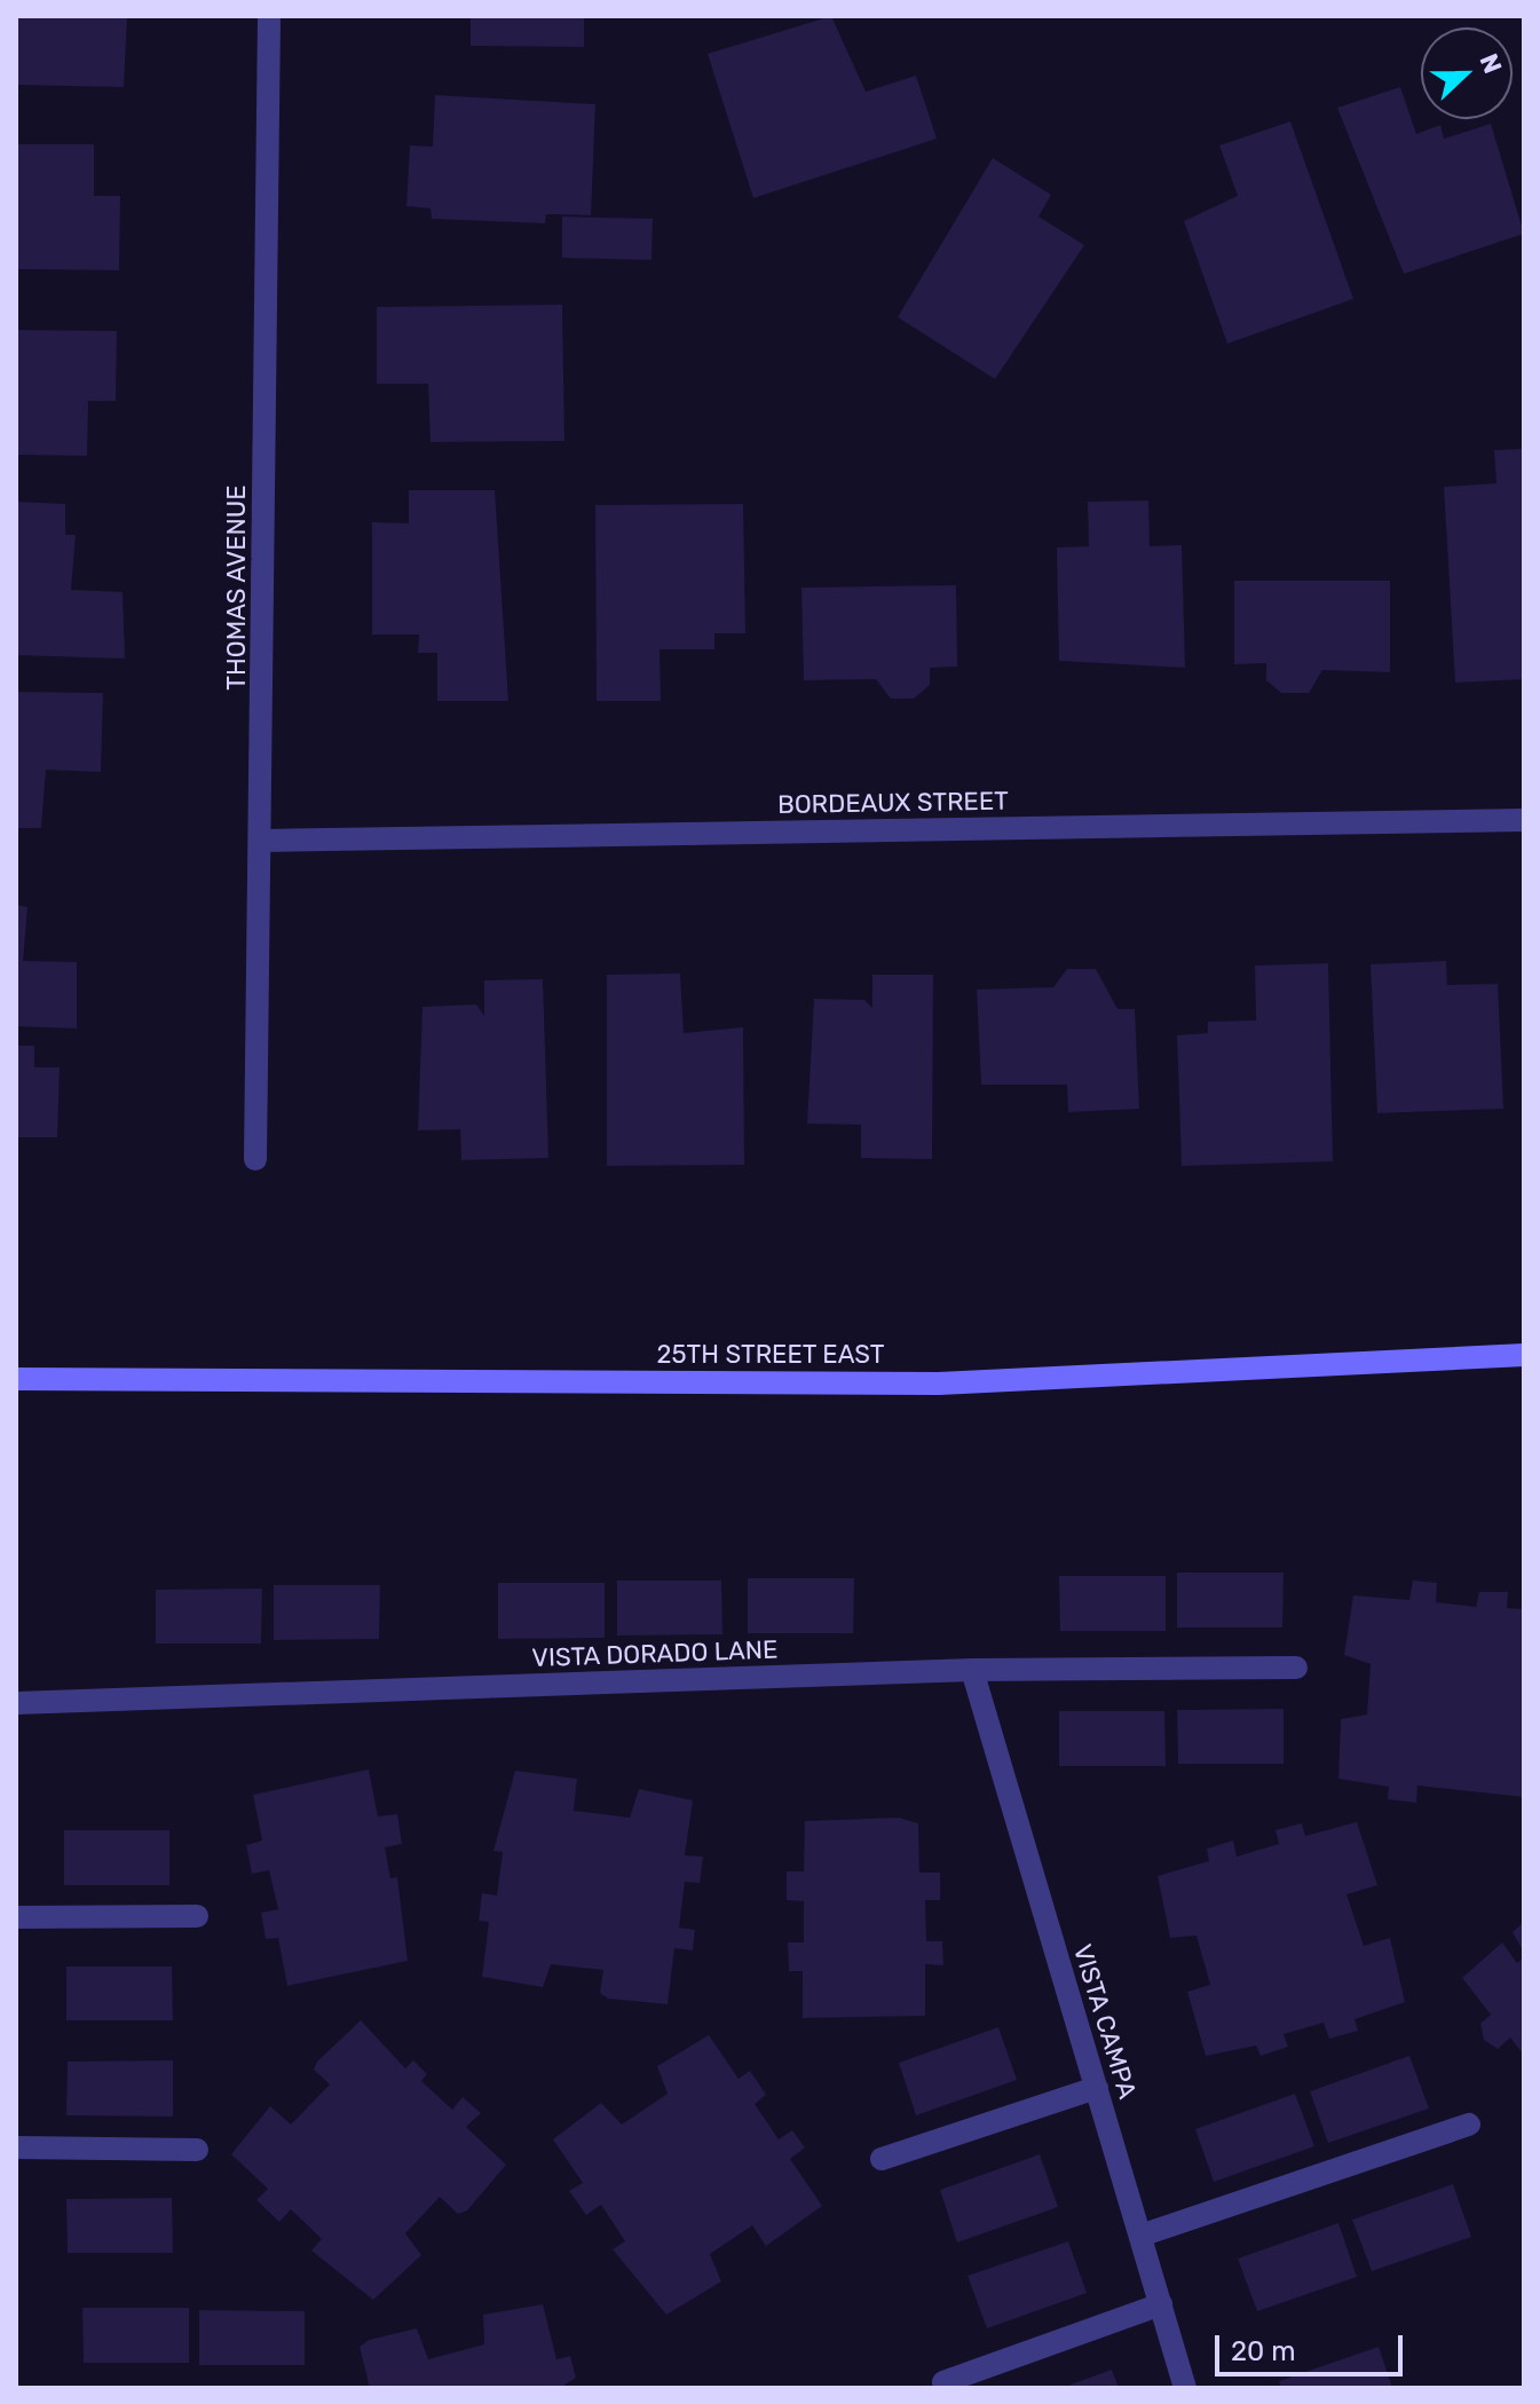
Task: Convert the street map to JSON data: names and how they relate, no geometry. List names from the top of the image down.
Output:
{
  "streets": {
    "main road": ["25TH STREET EAST"],
    "street": [
      "THOMAS AVENUE",
      "BORDEAUX STREET",
      "VISTA DORADO LANE",
      "VISTA CAMPA"
    ]
  },
  "crossings": [
    ["THOMAS AVENUE", "BORDEAUX STREET"],
    ["VISTA DORADO LANE", "VISTA CAMPA"]
  ],
  "scale_bar": "20 m",
  "north": "right"
}
